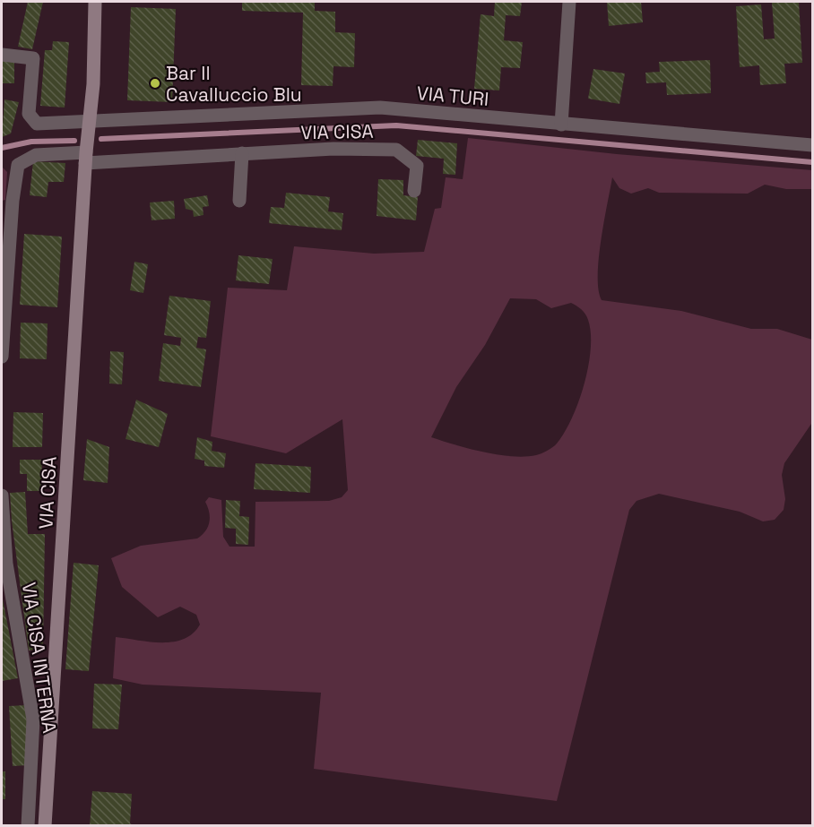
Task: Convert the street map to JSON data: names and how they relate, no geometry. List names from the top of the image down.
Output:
{
  "streets": {
    "street": ["VIA TURI", "VIA CISA", "VIA CISA INTERNA"]
  },
  "crossings": [
    ["VIA TURI", "VIA CISA"]
  ],
  "places": ["Bar Il Cavalluccio Blu"]
}
